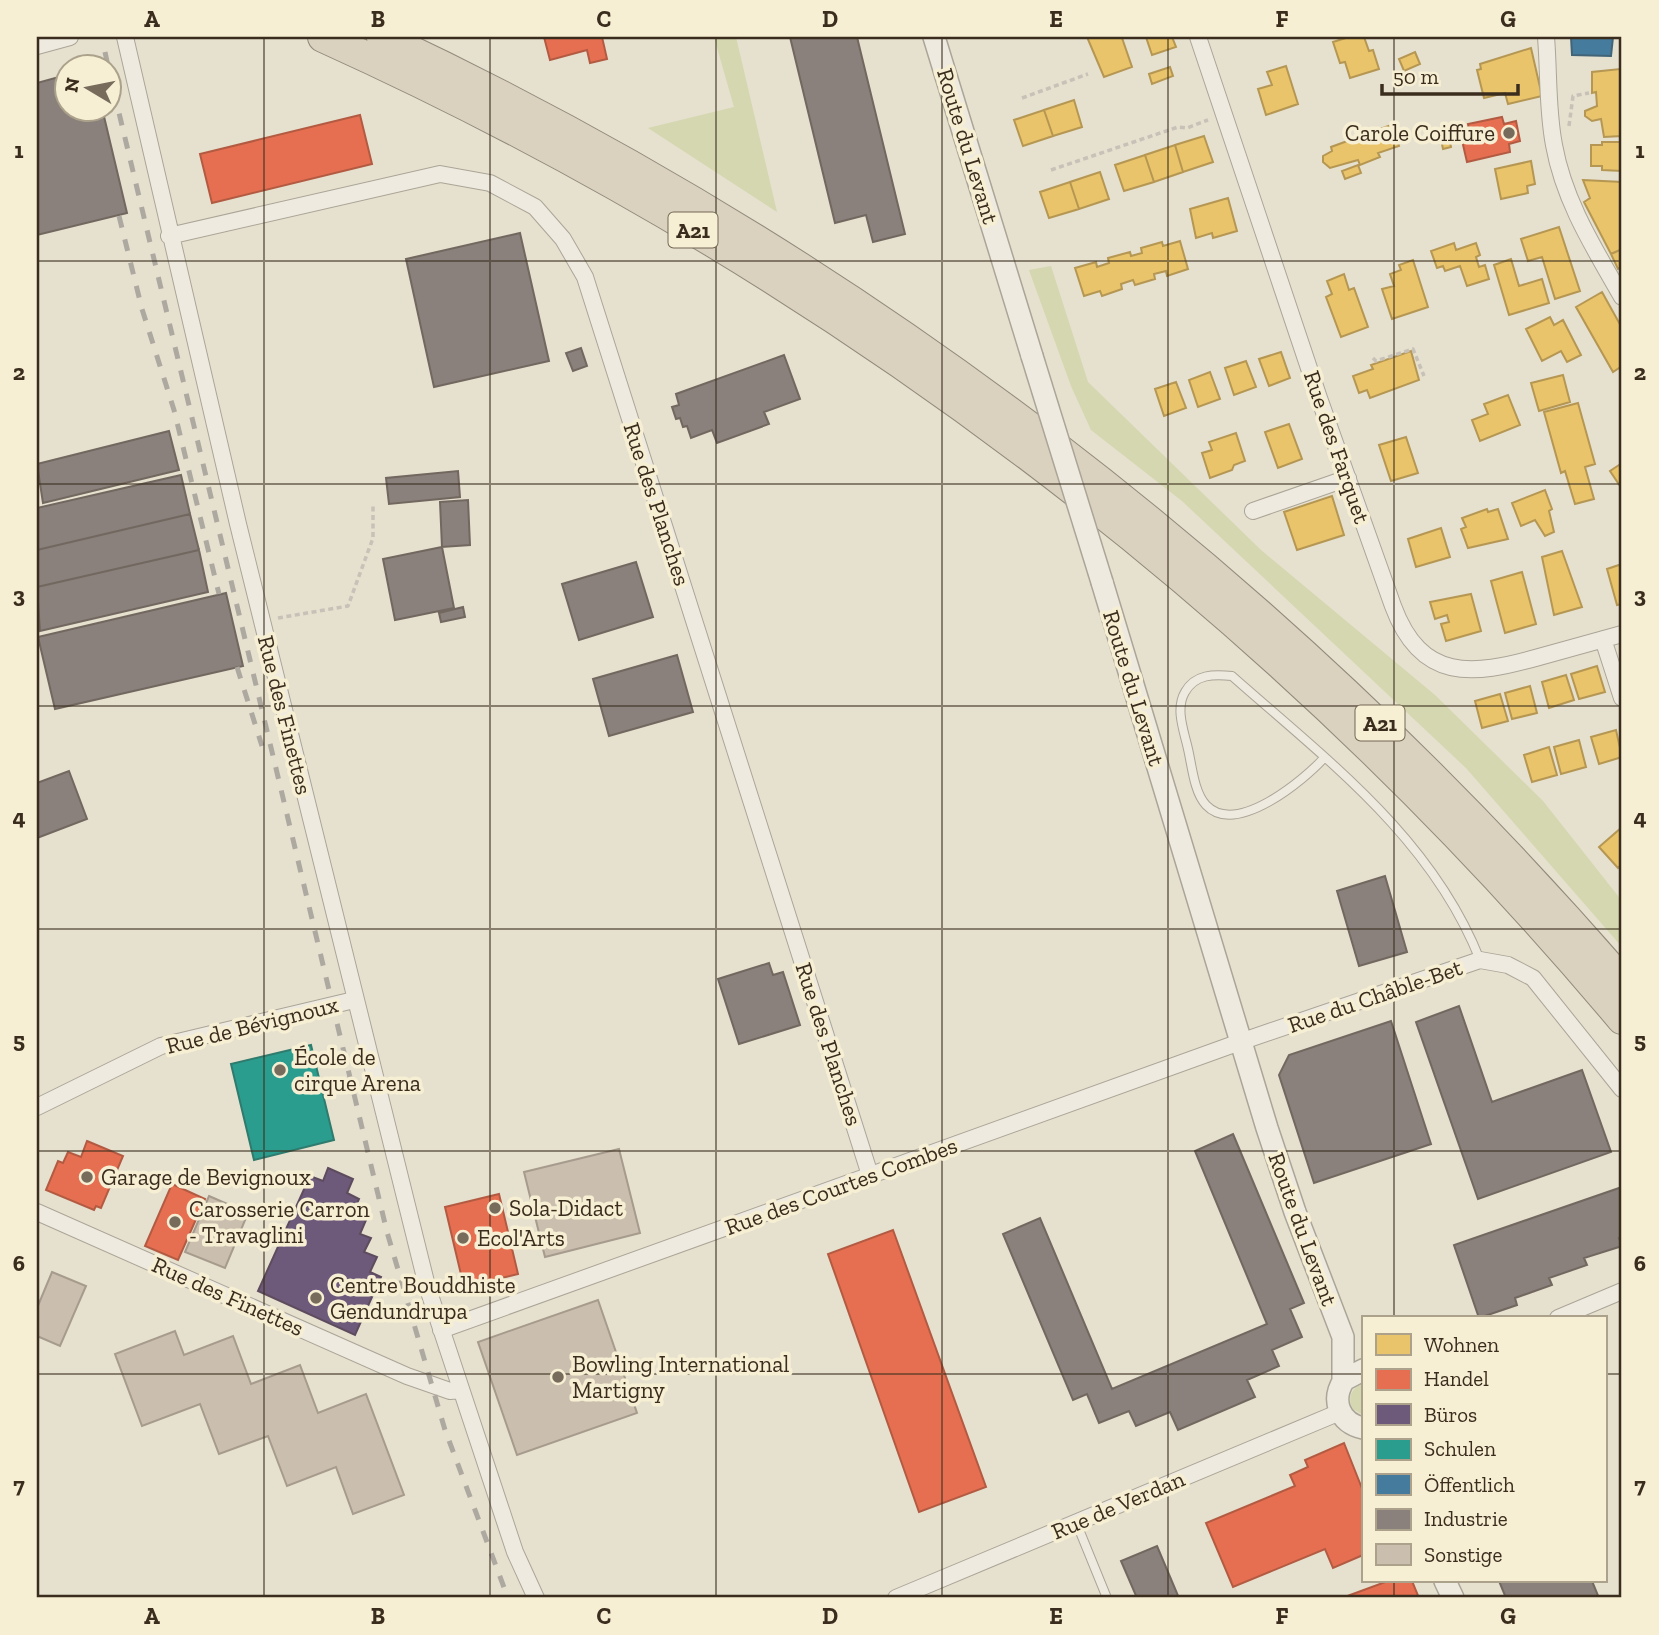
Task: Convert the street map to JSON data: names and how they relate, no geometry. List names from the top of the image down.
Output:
{
  "streets": {
    "highway": ["A21"],
    "street": [
      "Route du Levant",
      "Rue des Farquet",
      "Rue des Planches",
      "Rue des Finettes",
      "Rue du Châble-Bet",
      "Rue de Bévignoux",
      "Rue des Courtes Combes",
      "Rue de Verdan"
    ]
  },
  "crossings": [
    ["Route du Levant", "Rue du Châble-Bet"],
    ["Route du Levant", "Rue des Courtes Combes"],
    ["Route du Levant", "Rue de Verdan"],
    ["Rue des Planches", "Rue des Finettes"],
    ["Rue des Planches", "Rue des Courtes Combes"],
    ["Rue des Finettes", "Rue de Bévignoux"],
    ["Rue des Finettes", "Rue des Courtes Combes"],
    ["Rue du Châble-Bet", "Rue des Courtes Combes"]
  ],
  "places": [
    "Carole Coiffure",
    "École de cirque Arena",
    "Garage de Bevignoux",
    "Sola-Didact",
    "Carosserie Carron - Travaglini",
    "Ecol'Arts",
    "Centre Bouddhiste Gendundrupa",
    "Bowling International Martigny"
  ],
  "legend": [
    "Wohnen",
    "Handel",
    "Büros",
    "Schulen",
    "Öffentlich",
    "Industrie",
    "Sonstige"
  ],
  "scale_bar": "50 m",
  "north": "left",
  "grid": {
    "columns": [
      "A",
      "B",
      "C",
      "D",
      "E",
      "F",
      "G"
    ],
    "rows": [
      "1",
      "2",
      "3",
      "4",
      "5",
      "6",
      "7"
    ]
  }
}
